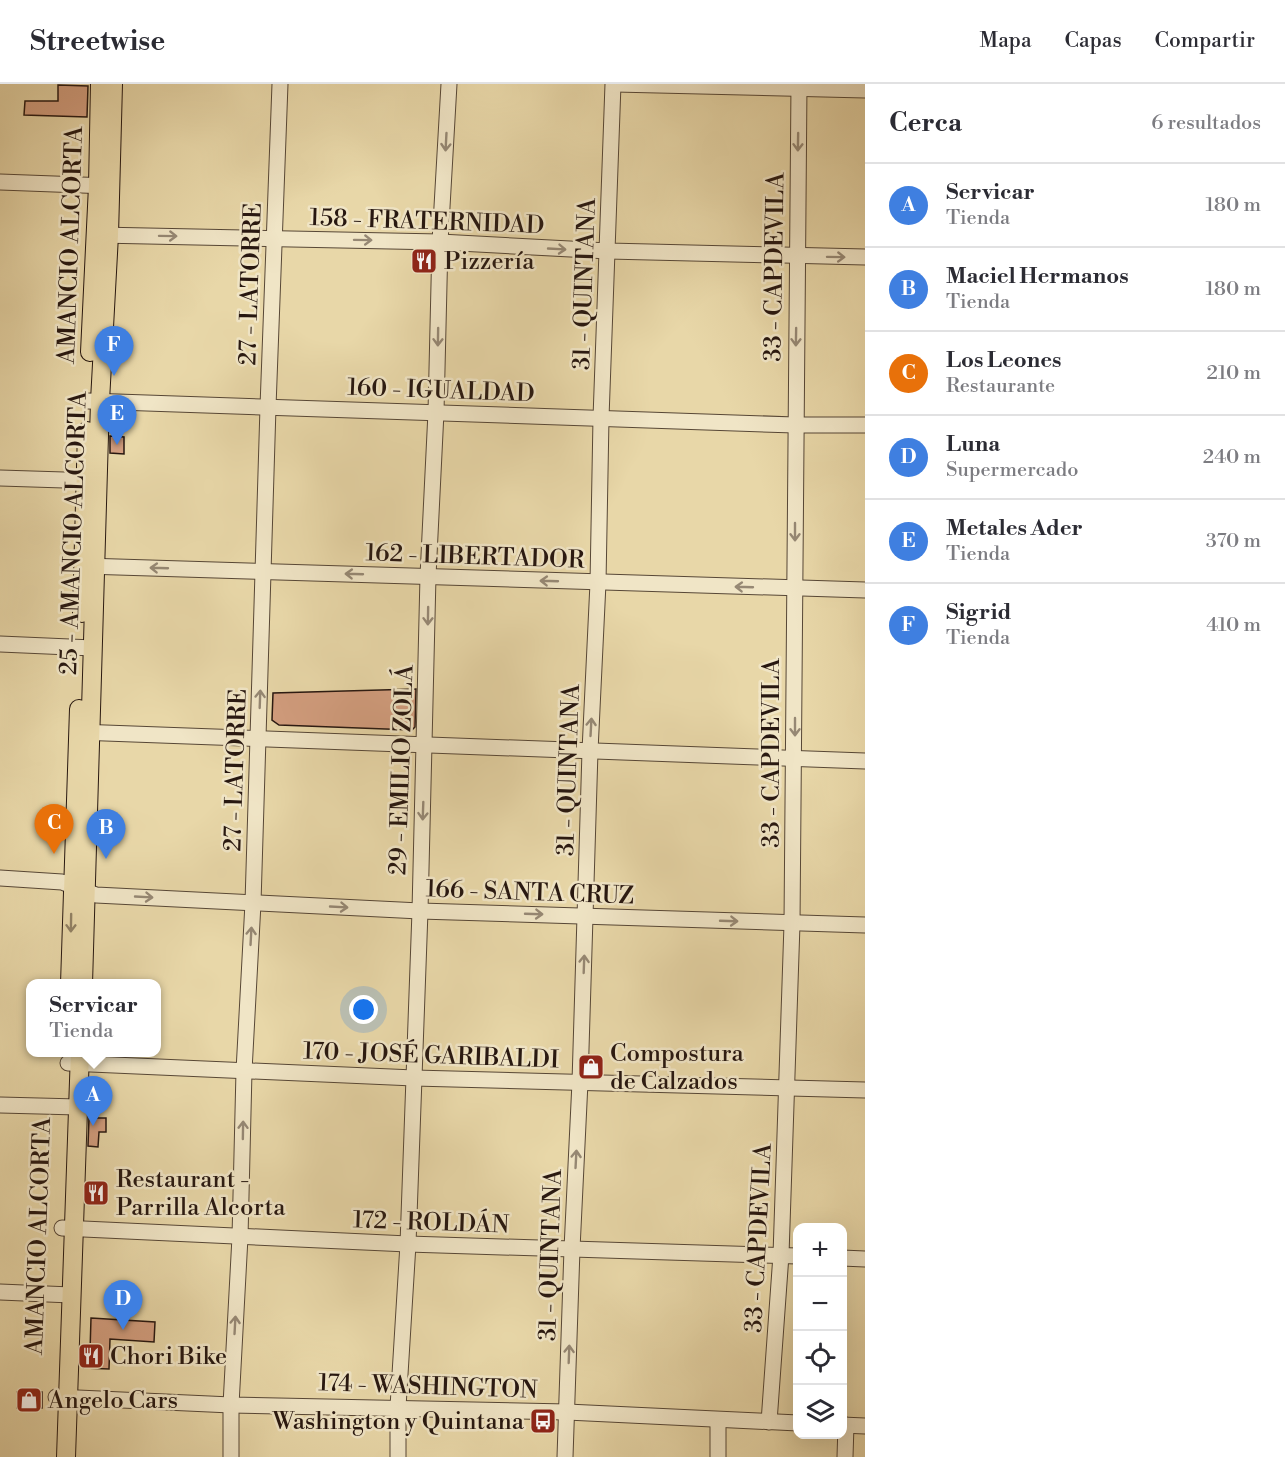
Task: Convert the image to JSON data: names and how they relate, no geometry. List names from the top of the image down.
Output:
{
  "streets": {
    "main road": ["AMANCIO ALCORTA", "25 - AMANCIO ALCORTA"],
    "street": [
      "158 - FRATERNIDAD",
      "33 - CAPDEVILA",
      "27 - LATORRE",
      "31 - QUINTANA",
      "160 - IGUALDAD",
      "162 - LIBERTADOR",
      "29 - EMILIO ZOLÁ",
      "166 - SANTA CRUZ",
      "170 - JOSÉ GARIBALDI",
      "172 - ROLDÁN",
      "174 - WASHINGTON"
    ]
  },
  "crossings": [
    ["158 - FRATERNIDAD", "AMANCIO ALCORTA"],
    ["158 - FRATERNIDAD", "33 - CAPDEVILA"],
    ["158 - FRATERNIDAD", "27 - LATORRE"],
    ["158 - FRATERNIDAD", "31 - QUINTANA"],
    ["158 - FRATERNIDAD", "25 - AMANCIO ALCORTA"],
    ["158 - FRATERNIDAD", "29 - EMILIO ZOLÁ"],
    ["AMANCIO ALCORTA", "25 - AMANCIO ALCORTA"],
    ["AMANCIO ALCORTA", "172 - ROLDÁN"],
    ["AMANCIO ALCORTA", "174 - WASHINGTON"],
    ["33 - CAPDEVILA", "160 - IGUALDAD"],
    ["33 - CAPDEVILA", "162 - LIBERTADOR"],
    ["33 - CAPDEVILA", "166 - SANTA CRUZ"],
    ["33 - CAPDEVILA", "170 - JOSÉ GARIBALDI"],
    ["33 - CAPDEVILA", "172 - ROLDÁN"],
    ["33 - CAPDEVILA", "174 - WASHINGTON"],
    ["27 - LATORRE", "160 - IGUALDAD"],
    ["27 - LATORRE", "162 - LIBERTADOR"],
    ["27 - LATORRE", "166 - SANTA CRUZ"],
    ["27 - LATORRE", "170 - JOSÉ GARIBALDI"],
    ["27 - LATORRE", "172 - ROLDÁN"],
    ["27 - LATORRE", "174 - WASHINGTON"],
    ["31 - QUINTANA", "160 - IGUALDAD"],
    ["31 - QUINTANA", "162 - LIBERTADOR"],
    ["31 - QUINTANA", "166 - SANTA CRUZ"],
    ["31 - QUINTANA", "170 - JOSÉ GARIBALDI"],
    ["31 - QUINTANA", "172 - ROLDÁN"],
    ["31 - QUINTANA", "174 - WASHINGTON"],
    ["160 - IGUALDAD", "25 - AMANCIO ALCORTA"],
    ["160 - IGUALDAD", "29 - EMILIO ZOLÁ"],
    ["25 - AMANCIO ALCORTA", "162 - LIBERTADOR"],
    ["25 - AMANCIO ALCORTA", "166 - SANTA CRUZ"],
    ["162 - LIBERTADOR", "29 - EMILIO ZOLÁ"],
    ["29 - EMILIO ZOLÁ", "166 - SANTA CRUZ"],
    ["29 - EMILIO ZOLÁ", "170 - JOSÉ GARIBALDI"],
    ["29 - EMILIO ZOLÁ", "172 - ROLDÁN"],
    ["29 - EMILIO ZOLÁ", "174 - WASHINGTON"]
  ],
  "one_way": [
    "158 - FRATERNIDAD",
    "33 - CAPDEVILA",
    "27 - LATORRE",
    "31 - QUINTANA",
    "162 - LIBERTADOR",
    "29 - EMILIO ZOLÁ",
    "166 - SANTA CRUZ"
  ],
  "places": {
    "restaurant": ["Pizzería", "Restaurant - Parrilla Alcorta", "Chori Bike"],
    "shop": ["Compostura de Calzados", "Angelo Cars"],
    "bus stop": ["Washington y Quintana"]
  },
  "page": {
    "header": "Streetwise",
    "nav": ["Mapa", "Capas", "Compartir"],
    "heading": ["Cerca", "6 resultados"],
    "list": [
      {
        "mark": "A",
        "name": "Servicar",
        "note": "Tienda",
        "value": "180 m"
      },
      {
        "mark": "B",
        "name": "Maciel Hermanos",
        "note": "Tienda",
        "value": "180 m"
      },
      {
        "mark": "C",
        "name": "Los Leones",
        "note": "Restaurante",
        "value": "210 m"
      },
      {
        "mark": "D",
        "name": "Luna",
        "note": "Supermercado",
        "value": "240 m"
      },
      {
        "mark": "E",
        "name": "Metales Ader",
        "note": "Tienda",
        "value": "370 m"
      },
      {
        "mark": "F",
        "name": "Sigrid",
        "note": "Tienda",
        "value": "410 m"
      }
    ],
    "pins": [
      "F",
      "E",
      "C",
      "B",
      "A",
      "D"
    ],
    "popup": ["Servicar", "Tienda"],
    "map_buttons": ["+", "−"]
  }
}
